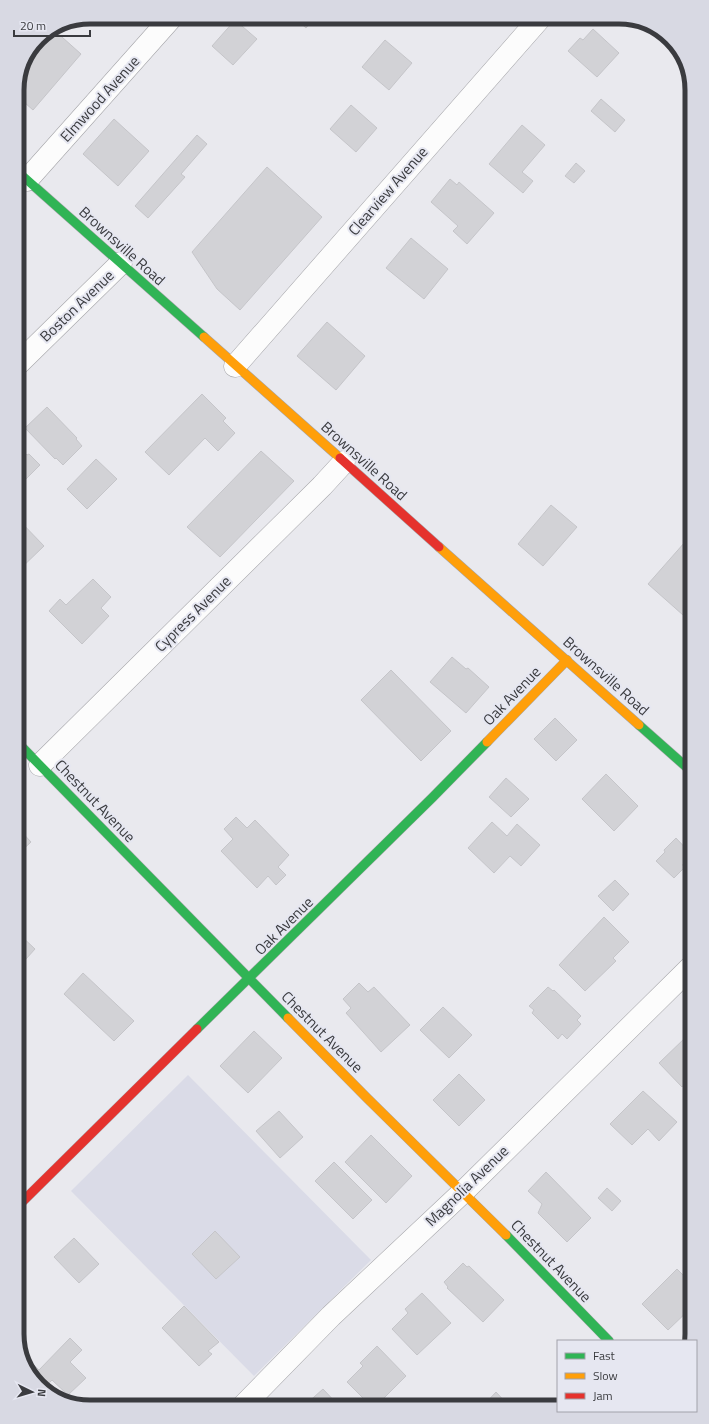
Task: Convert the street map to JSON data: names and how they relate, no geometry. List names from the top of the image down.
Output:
{
  "streets": {
    "street": [
      "Elmwood Avenue",
      "Clearview Avenue",
      "Brownsville Road",
      "Boston Avenue",
      "Cypress Avenue",
      "Oak Avenue",
      "Chestnut Avenue",
      "Magnolia Avenue"
    ]
  },
  "crossings": [
    ["Clearview Avenue", "Brownsville Road"],
    ["Brownsville Road", "Boston Avenue"],
    ["Brownsville Road", "Cypress Avenue"],
    ["Brownsville Road", "Oak Avenue"],
    ["Cypress Avenue", "Chestnut Avenue"],
    ["Oak Avenue", "Chestnut Avenue"],
    ["Chestnut Avenue", "Magnolia Avenue"]
  ],
  "legend": ["Fast", "Slow", "Jam"],
  "scale_bar": "20 m",
  "north": "right"
}
